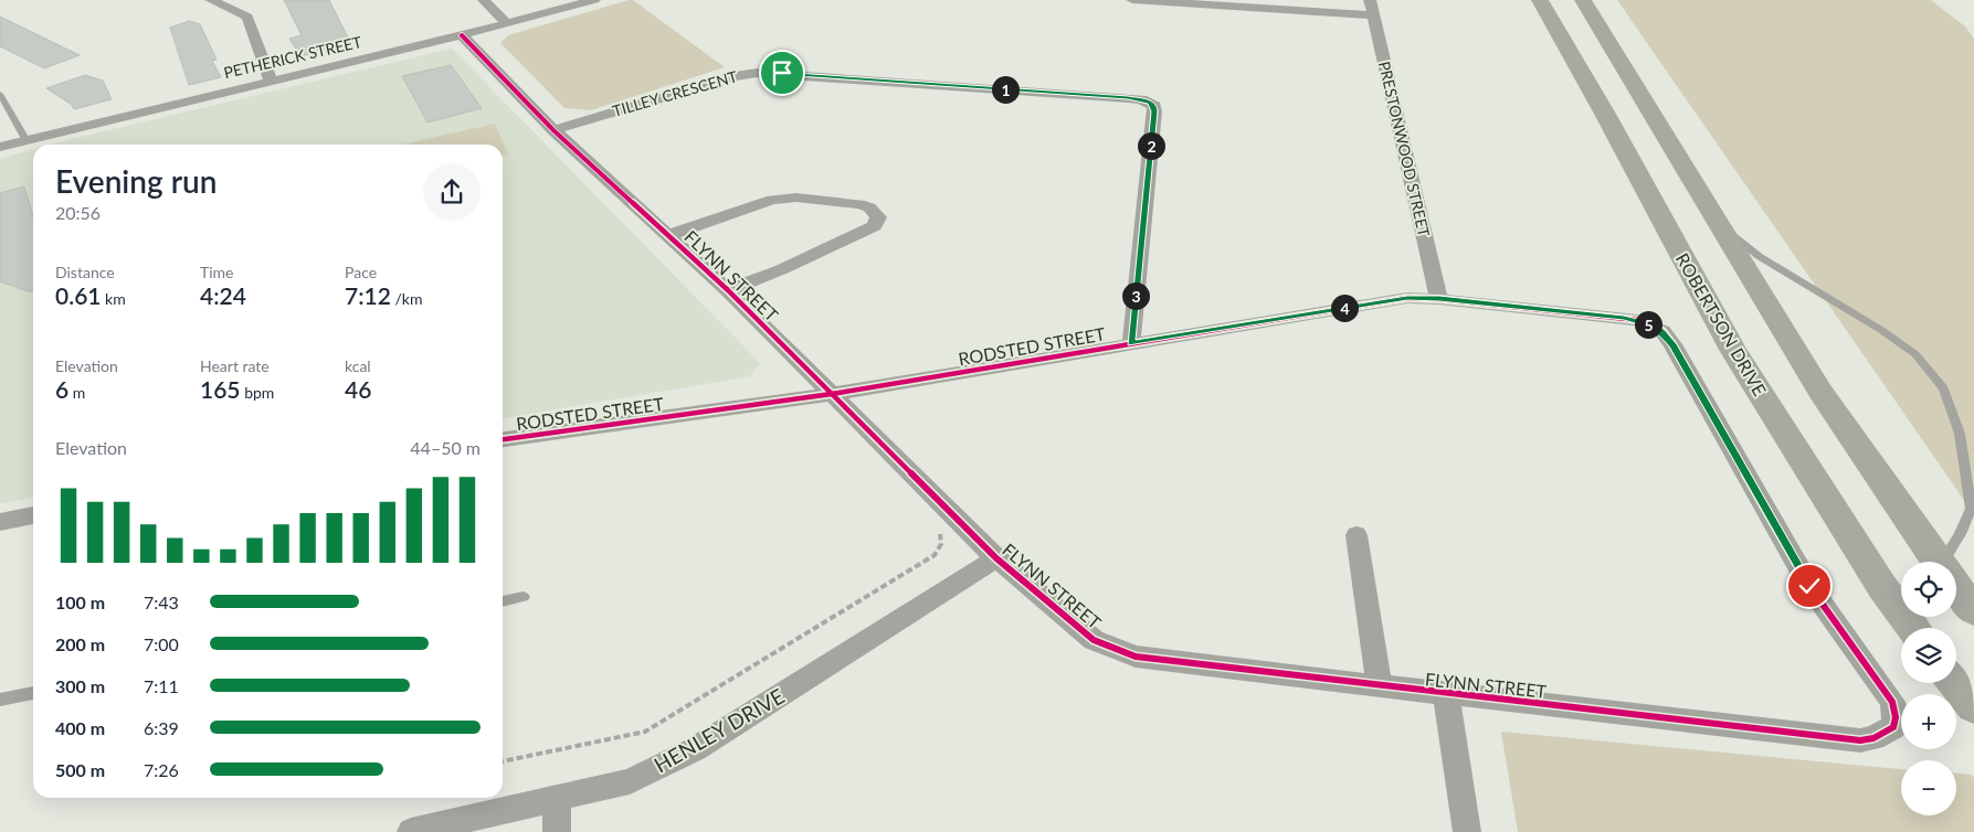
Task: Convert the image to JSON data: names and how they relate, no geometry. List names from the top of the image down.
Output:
{
  "streets": {
    "highway": ["ROBERTSON DRIVE"],
    "street": [
      "PETHERICK STREET",
      "TILLEY CRESCENT",
      "PRESTONWOOD STREET",
      "FLYNN STREET",
      "RODSTED STREET",
      "HENLEY DRIVE"
    ]
  },
  "crossings": [
    ["PETHERICK STREET", "FLYNN STREET"],
    ["TILLEY CRESCENT", "FLYNN STREET"],
    ["TILLEY CRESCENT", "RODSTED STREET"],
    ["PRESTONWOOD STREET", "RODSTED STREET"],
    ["FLYNN STREET", "RODSTED STREET"],
    ["FLYNN STREET", "HENLEY DRIVE"]
  ],
  "page": {
    "pins": [
      "1",
      "2",
      "3",
      "4",
      "5"
    ],
    "heading": ["Evening run", "20:56"],
    "stats": [
      ["Distance", "0.61 km"],
      ["Time", "4:24"],
      ["Pace", "7:12 /km"],
      ["Elevation", "6 m"],
      ["Heart rate", "165 bpm"],
      ["kcal", "46"]
    ],
    "chart": ["Elevation", "44–50 m"],
    "map_buttons": ["+", "−"],
    "list": [
      {
        "name": "100 m",
        "note": "7:43"
      },
      {
        "name": "200 m",
        "note": "7:00"
      },
      {
        "name": "300 m",
        "note": "7:11"
      },
      {
        "name": "400 m",
        "note": "6:39"
      },
      {
        "name": "500 m",
        "note": "7:26"
      }
    ]
  }
}
